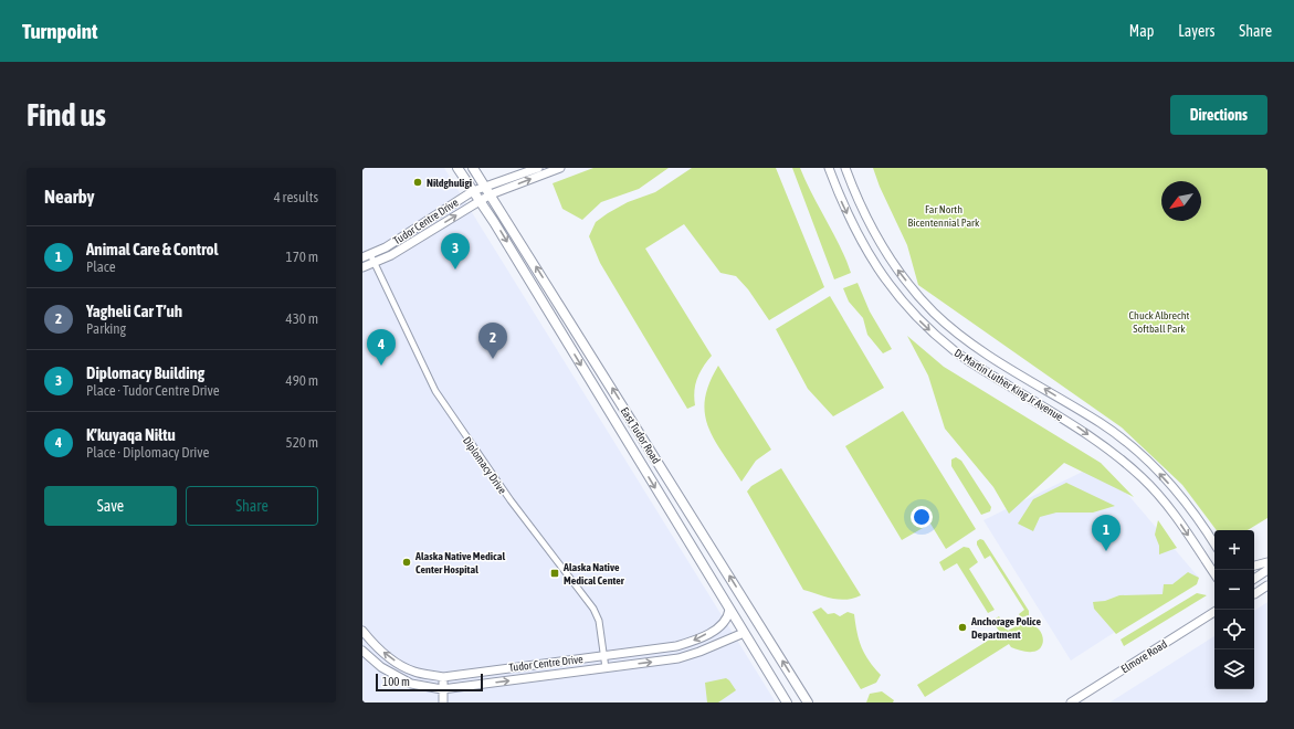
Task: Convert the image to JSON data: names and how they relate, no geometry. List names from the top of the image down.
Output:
{
  "streets": {
    "main road": ["East Tudor Road"],
    "street": [
      "Tudor Centre Drive",
      "Dr Martin Luther King Jr Avenue",
      "Diplomacy Drive",
      "Elmore Road"
    ]
  },
  "crossings": [
    ["Tudor Centre Drive", "East Tudor Road"],
    ["Tudor Centre Drive", "Diplomacy Drive"]
  ],
  "parks": ["Far North Bicentennial Park", "Chuck Albrecht Softball Park"],
  "places": {
    "other": ["Niłdghuligi", "Alaska Native Medical Center Hospital", "Anchorage Police Department"],
    "transit": ["Alaska Native Medical Center"]
  },
  "scale_bar": "100 m",
  "north": "bottom left",
  "page": {
    "header": "Turnpoint",
    "nav": ["Map", "Layers", "Share"],
    "buttons": [
      "Directions",
      ["Save", "Share"]
    ],
    "title": "Find us",
    "heading": ["Nearby", "4 results"],
    "list": [
      {
        "mark": "1",
        "name": "Animal Care & Control",
        "note": "Place",
        "value": "170 m"
      },
      {
        "mark": "2",
        "name": "Yagheli Car T’uh",
        "note": "Parking",
        "value": "430 m"
      },
      {
        "mark": "3",
        "name": "Diplomacy Building",
        "note": "Place · Tudor Centre Drive",
        "value": "490 m"
      },
      {
        "mark": "4",
        "name": "K’kuyaqa Niłtu",
        "note": "Place · Diplomacy Drive",
        "value": "520 m"
      }
    ],
    "pins": [
      "3",
      "2",
      "4",
      "1"
    ],
    "map_buttons": ["+", "−"],
    "scale": "100 m"
  }
}
